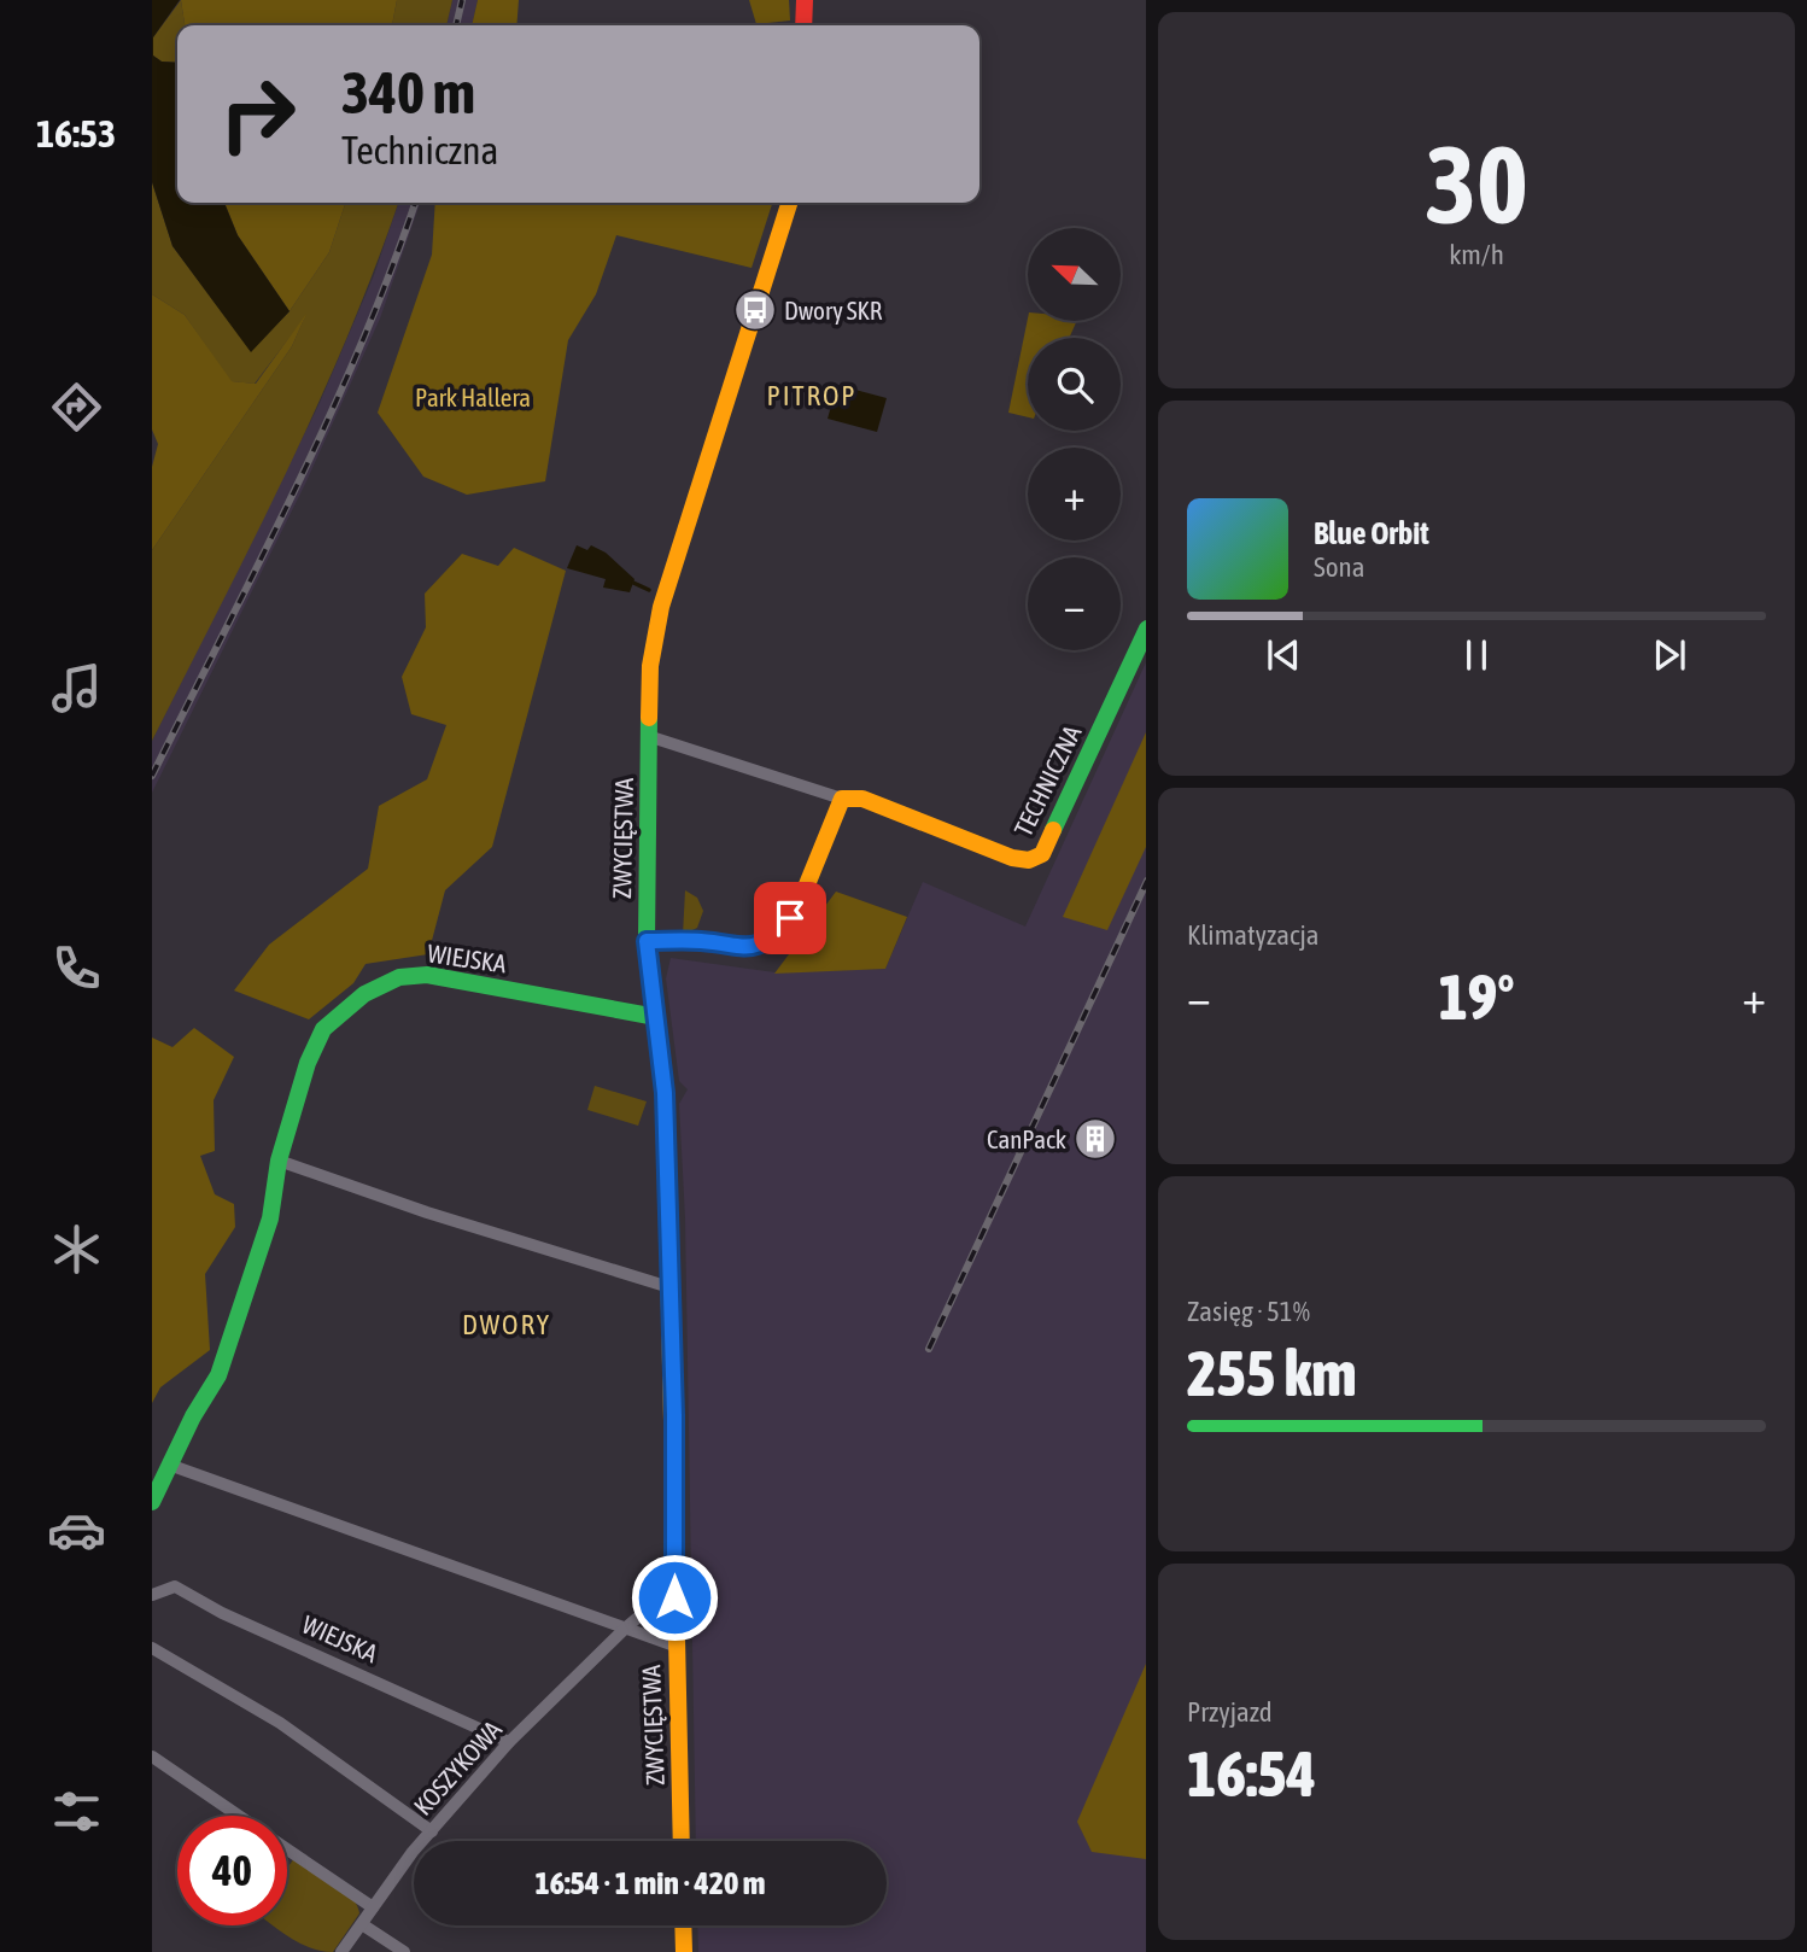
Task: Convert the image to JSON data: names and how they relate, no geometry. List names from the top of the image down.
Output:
{
  "streets": {
    "street": [
      "TECHNICZNA",
      "ZWYCIĘSTWA",
      "WIEJSKA",
      "KOSZYKOWA"
    ]
  },
  "crossings": [
    ["TECHNICZNA", "ZWYCIĘSTWA"],
    ["ZWYCIĘSTWA", "WIEJSKA"],
    ["ZWYCIĘSTWA", "KOSZYKOWA"],
    ["WIEJSKA", "KOSZYKOWA"]
  ],
  "districts": ["PITROP", "DWORY"],
  "parks": ["Park Hallera"],
  "places": {
    "bus stop": ["Dwory SKR"],
    "building": ["CanPack"]
  },
  "north": "top left",
  "page": {
    "tabs": "16:53",
    "tile": [
      ["30", "km/h"],
      "Klimatyzacja",
      ["Zasięg · 51%", "255 km"],
      ["Przyjazd", "16:54"]
    ],
    "turn": ["340 m", "Techniczna"],
    "map_buttons": ["+", "−"],
    "song": ["Blue Orbit", "Sona"],
    "heat": ["−", "19°", "+"],
    "limit": "40",
    "trip": "16:54 · 1 min · 420 m"
  }
}
